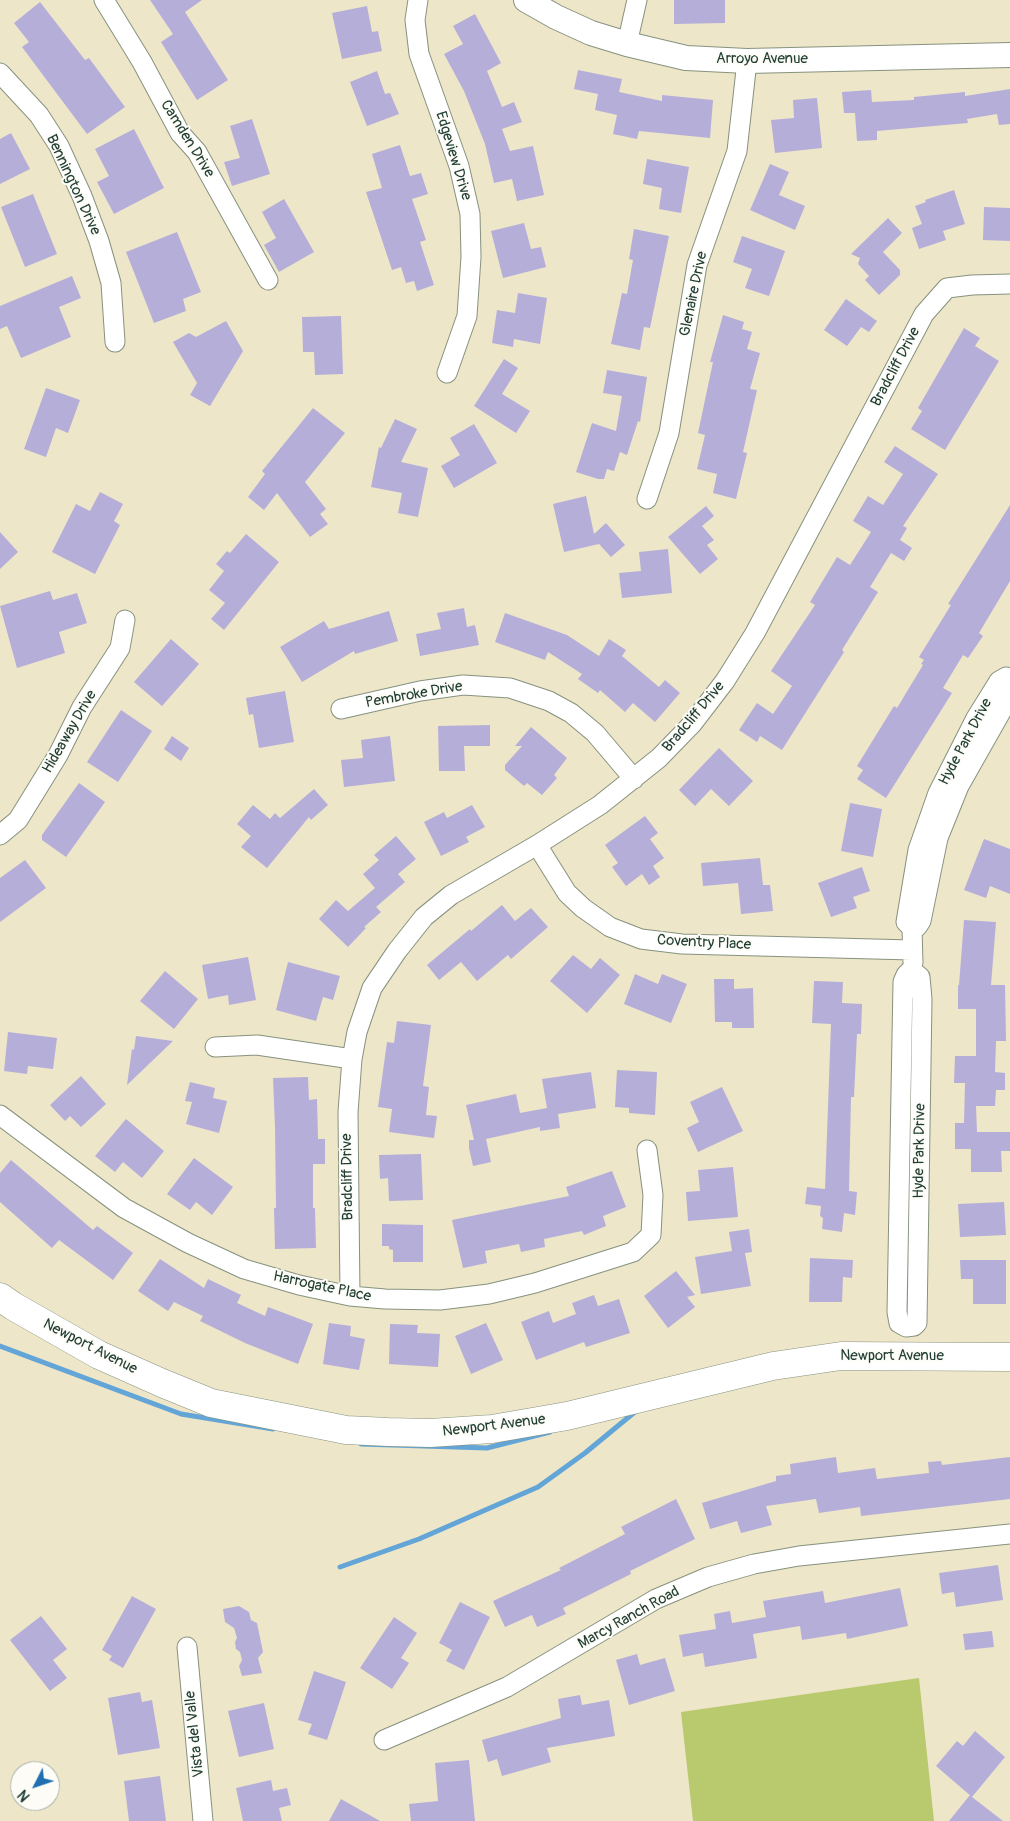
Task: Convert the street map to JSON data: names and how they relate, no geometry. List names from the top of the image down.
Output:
{
  "streets": {
    "main road": ["Newport Avenue"],
    "street": [
      "Arroyo Avenue",
      "Camden Drive",
      "Edgeview Drive",
      "Bennington Drive",
      "Glenaire Drive",
      "Bradcliff Drive",
      "Pembroke Drive",
      "Hideaway Drive",
      "Hyde Park Drive",
      "Coventry Place",
      "Harrogate Place",
      "Marcy Ranch Road",
      "Vista del Valle"
    ]
  },
  "crossings": [
    ["Arroyo Avenue", "Glenaire Drive"],
    ["Bradcliff Drive", "Pembroke Drive"],
    ["Bradcliff Drive", "Coventry Place"],
    ["Bradcliff Drive", "Harrogate Place"],
    ["Hyde Park Drive", "Coventry Place"],
    ["Hyde Park Drive", "Newport Avenue"]
  ],
  "north": "bottom left"
}
